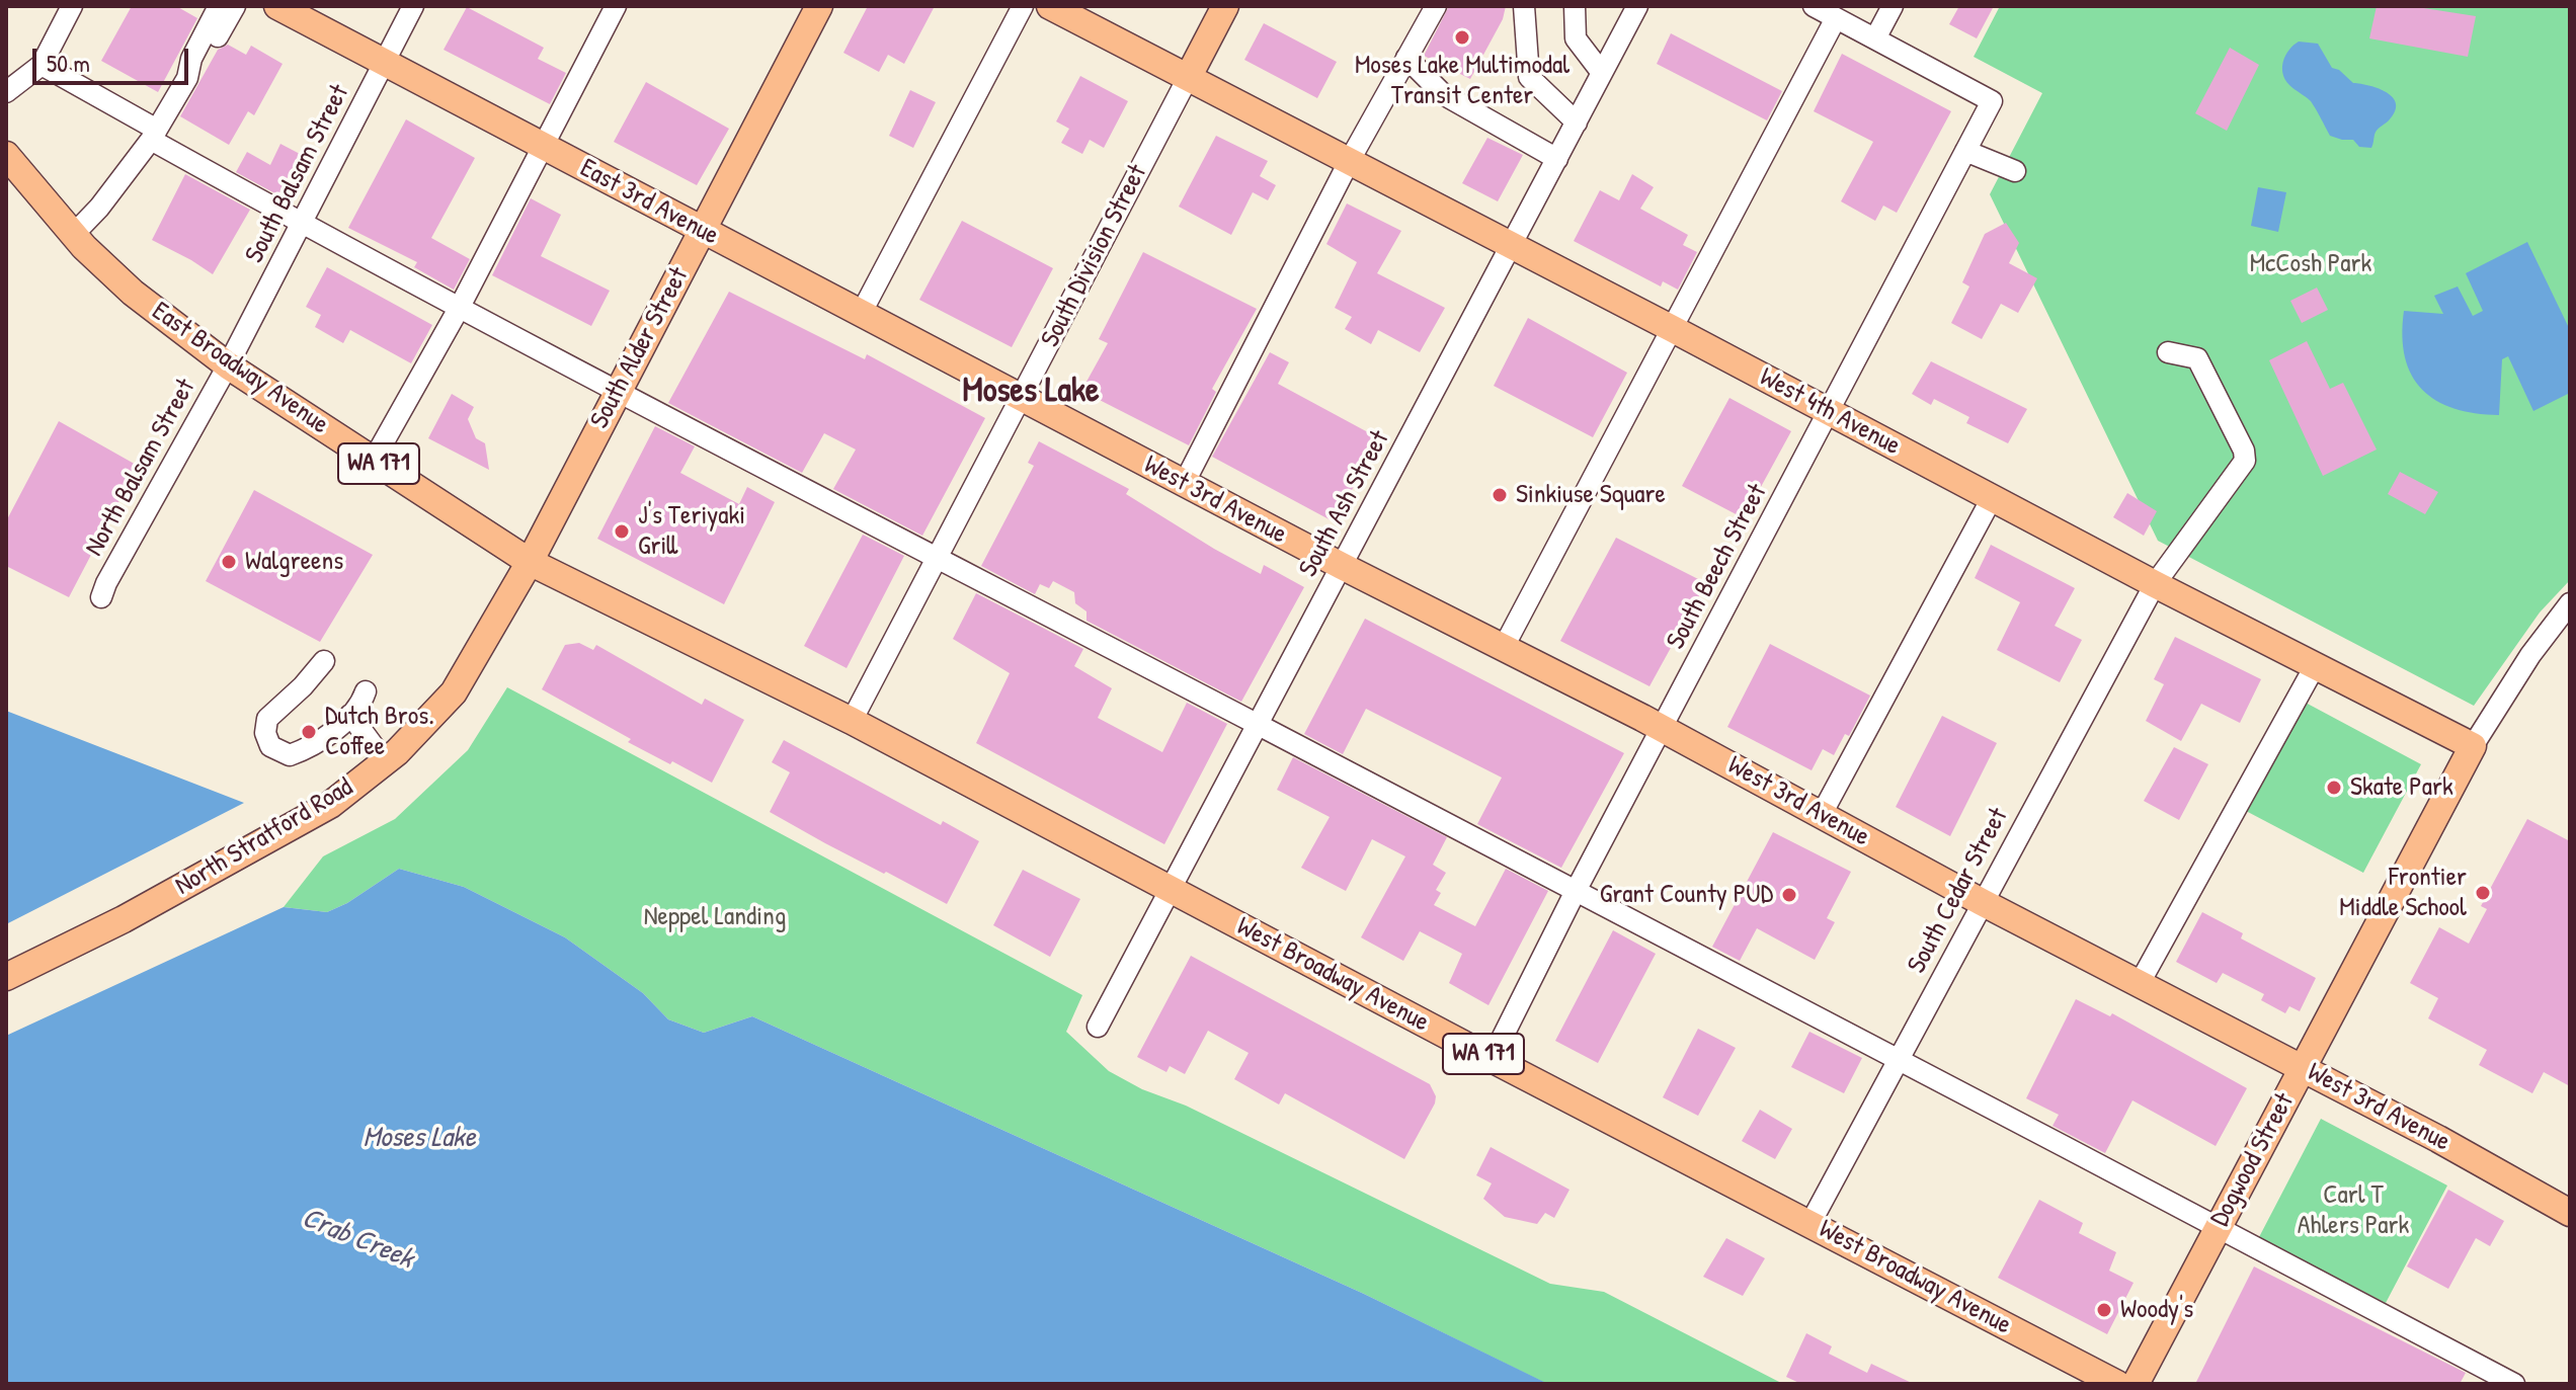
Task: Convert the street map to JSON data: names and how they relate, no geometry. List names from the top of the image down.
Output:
{
  "streets": {
    "main road": [
      "East 3rd Avenue",
      "South Division Street",
      "South Alder Street",
      "East Broadway Avenue",
      "West 4th Avenue",
      "WA 171",
      "West 3rd Avenue",
      "North Stratford Road",
      "West Broadway Avenue",
      "Dogwood Street"
    ],
    "street": [
      "South Balsam Street",
      "North Balsam Street",
      "South Ash Street",
      "South Beech Street",
      "South Cedar Street"
    ]
  },
  "crossings": [
    ["South Balsam Street", "East 3rd Avenue"],
    ["South Balsam Street", "East Broadway Avenue"],
    ["South Balsam Street", "North Balsam Street"],
    ["East 3rd Avenue", "South Division Street"],
    ["East 3rd Avenue", "South Alder Street"],
    ["East 3rd Avenue", "West 3rd Avenue"],
    ["South Division Street", "East Broadway Avenue"],
    ["South Division Street", "West 4th Avenue"],
    ["South Division Street", "West 3rd Avenue"],
    ["South Division Street", "West Broadway Avenue"],
    ["South Alder Street", "East Broadway Avenue"],
    ["South Alder Street", "North Stratford Road"],
    ["East Broadway Avenue", "North Balsam Street"],
    ["East Broadway Avenue", "North Stratford Road"],
    ["East Broadway Avenue", "West Broadway Avenue"],
    ["West 4th Avenue", "South Ash Street"],
    ["West 4th Avenue", "South Beech Street"],
    ["West 4th Avenue", "South Cedar Street"],
    ["West 4th Avenue", "Dogwood Street"],
    ["West 3rd Avenue", "South Ash Street"],
    ["West 3rd Avenue", "South Beech Street"],
    ["West 3rd Avenue", "South Cedar Street"],
    ["West 3rd Avenue", "Dogwood Street"],
    ["South Ash Street", "West Broadway Avenue"],
    ["South Beech Street", "West Broadway Avenue"],
    ["South Cedar Street", "West Broadway Avenue"]
  ],
  "districts": ["Moses Lake"],
  "water": ["Moses Lake", "Crab Creek"],
  "parks": ["McCosh Park", "Neppel Landing", "Carl T Ahlers Park"],
  "places": [
    "Moses Lake Multimodal Transit Center",
    "Sinkiuse Square",
    "J's Teriyaki Grill",
    "Walgreens",
    "Dutch Bros. Coffee",
    "Skate Park",
    "Frontier Middle School",
    "Grant County PUD",
    "Woody's"
  ],
  "scale_bar": "50 m"
}
